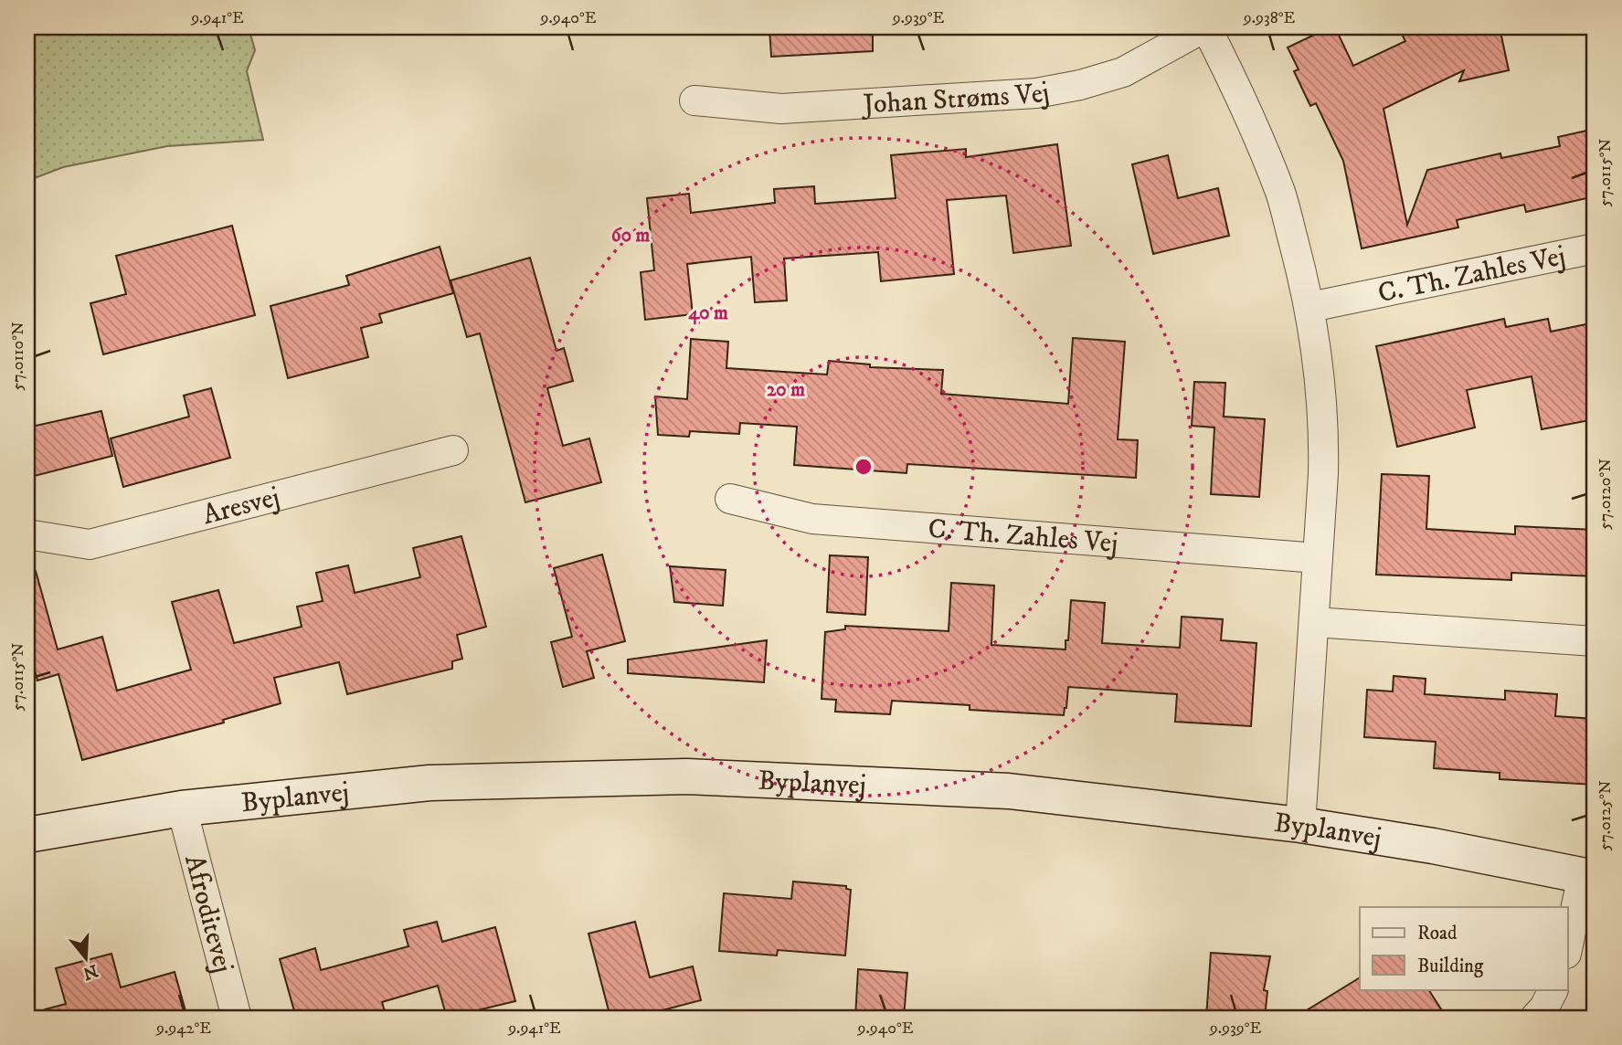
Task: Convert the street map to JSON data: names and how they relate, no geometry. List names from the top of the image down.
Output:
{
  "streets": {
    "street": [
      "Johan Strøms Vej",
      "C. Th. Zahles Vej",
      "Aresvej",
      "Byplanvej",
      "Afroditevej"
    ]
  },
  "crossings": [
    ["Byplanvej", "Afroditevej"]
  ],
  "legend": ["Road", "Building"],
  "north": "bottom",
  "coordinates": [
    "9.941°E",
    "9.940°E",
    "9.939°E",
    "9.938°E",
    "57.0115°N",
    "57.0110°N",
    "57.0120°N",
    "57.0125°N",
    "9.942°E"
  ],
  "rings": ["60 m", "40 m", "20 m"]
}
